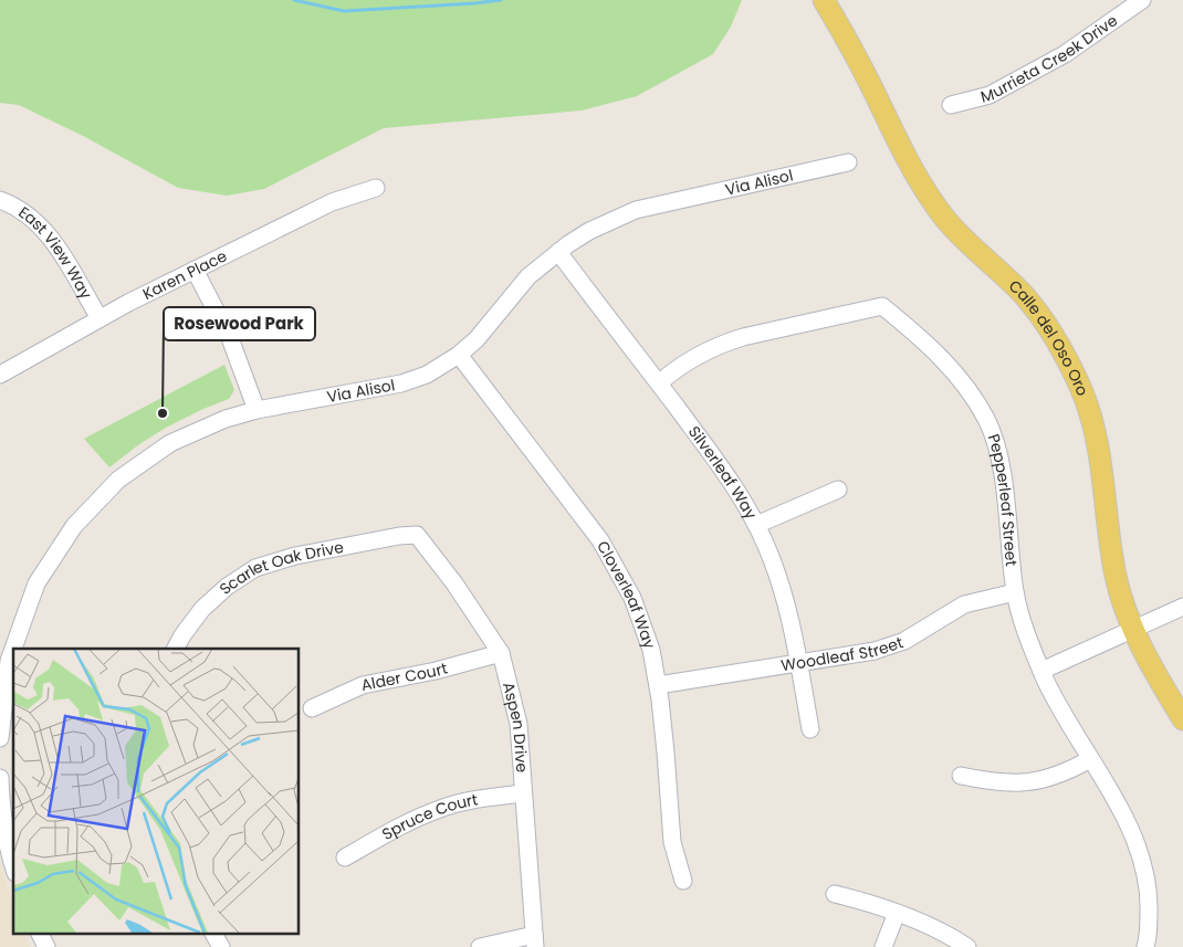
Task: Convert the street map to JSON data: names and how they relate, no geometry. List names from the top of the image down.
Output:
{
  "streets": {
    "main road": ["Calle del Oso Oro"],
    "street": [
      "Murrieta Creek Drive",
      "Via Alisol",
      "East View Way",
      "Karen Place",
      "Silverleaf Way",
      "Pepperleaf Street",
      "Scarlet Oak Drive",
      "Cloverleaf Way",
      "Woodleaf Street",
      "Alder Court",
      "Aspen Drive",
      "Spruce Court"
    ]
  },
  "crossings": [
    ["Via Alisol", "Silverleaf Way"],
    ["Via Alisol", "Cloverleaf Way"],
    ["East View Way", "Karen Place"],
    ["Silverleaf Way", "Pepperleaf Street"],
    ["Silverleaf Way", "Woodleaf Street"],
    ["Pepperleaf Street", "Woodleaf Street"],
    ["Scarlet Oak Drive", "Aspen Drive"],
    ["Cloverleaf Way", "Woodleaf Street"],
    ["Alder Court", "Aspen Drive"],
    ["Aspen Drive", "Spruce Court"]
  ],
  "places": ["Rosewood Park"]
}
